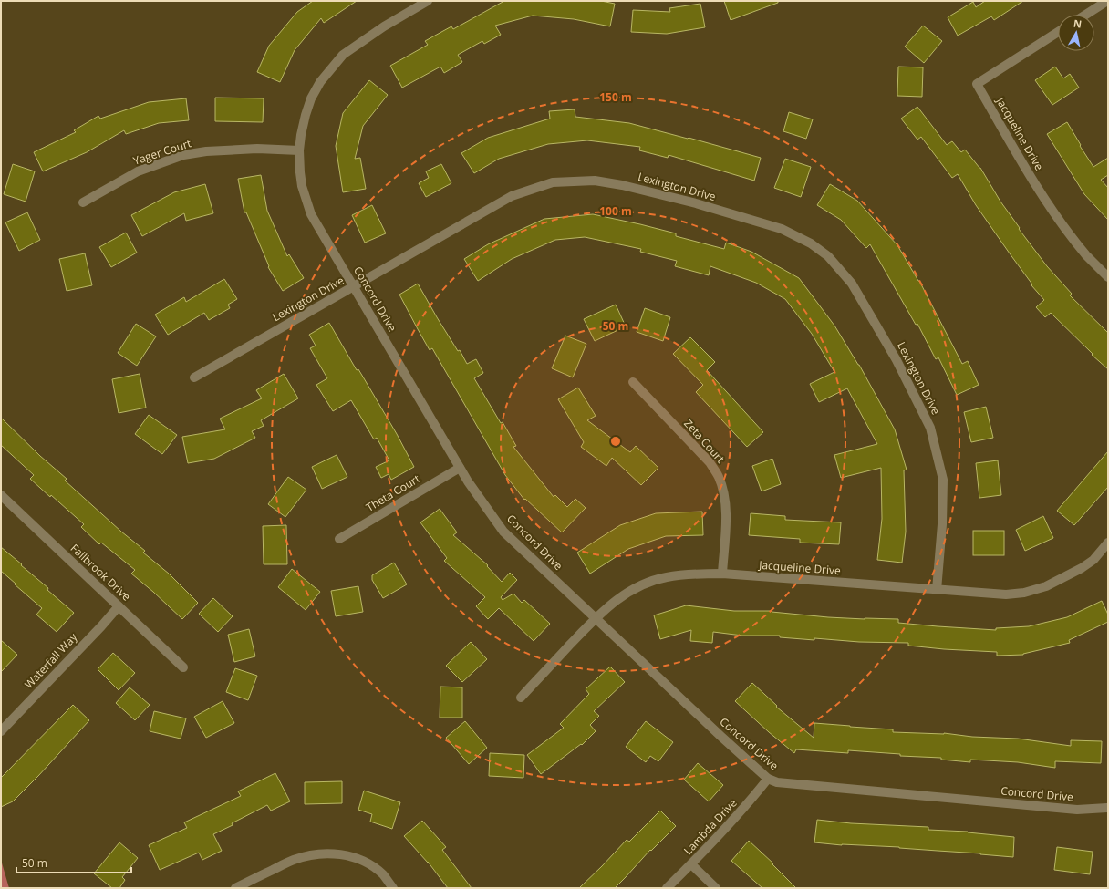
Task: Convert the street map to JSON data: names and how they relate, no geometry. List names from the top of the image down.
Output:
{
  "streets": {
    "street": [
      "Jacqueline Drive",
      "Yager Court",
      "Lexington Drive",
      "Concord Drive",
      "Zeta Court",
      "Theta Court",
      "Fallbrook Drive",
      "Waterfall Way",
      "Lambda Drive"
    ]
  },
  "crossings": [
    ["Jacqueline Drive", "Lexington Drive"],
    ["Jacqueline Drive", "Concord Drive"],
    ["Jacqueline Drive", "Zeta Court"],
    ["Yager Court", "Concord Drive"],
    ["Lexington Drive", "Concord Drive"],
    ["Concord Drive", "Theta Court"],
    ["Concord Drive", "Lambda Drive"],
    ["Fallbrook Drive", "Waterfall Way"]
  ],
  "scale_bar": "50 m",
  "north": "top",
  "rings": ["150 m", "100 m", "50 m"]
}
